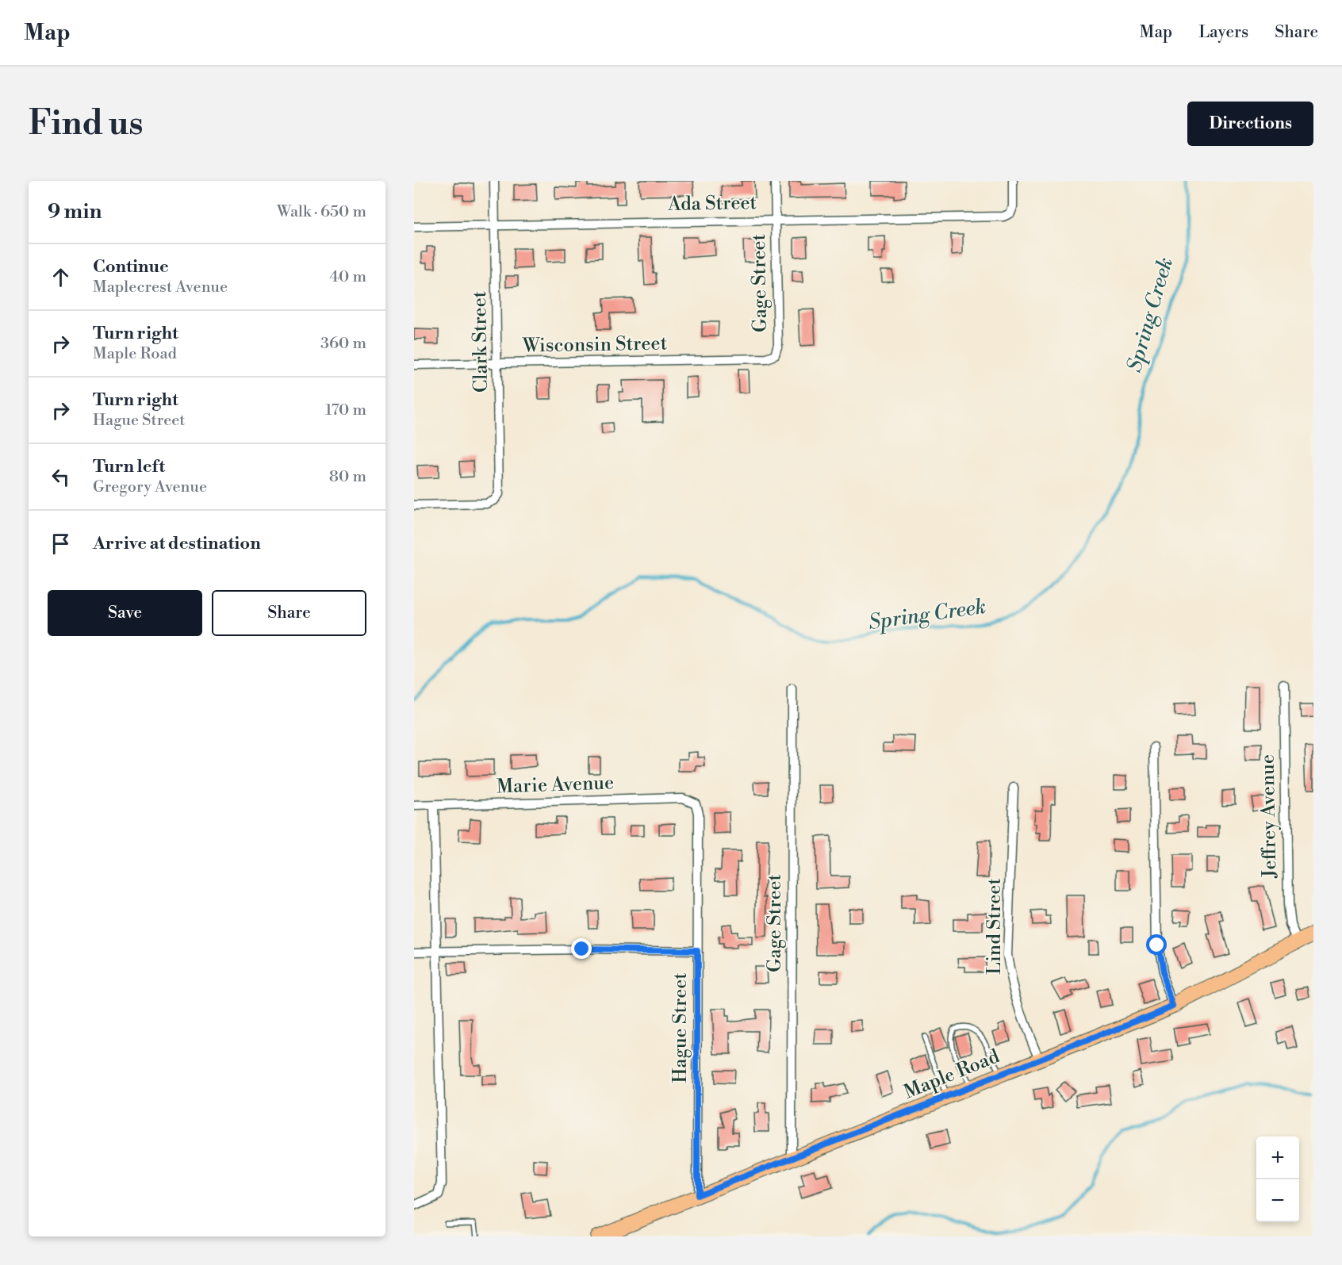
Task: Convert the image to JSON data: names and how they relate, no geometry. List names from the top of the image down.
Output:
{
  "streets": {
    "main road": ["Maple Road"],
    "street": [
      "Ada Street",
      "Gage Street",
      "Clark Street",
      "Wisconsin Street",
      "Marie Avenue",
      "Jeffrey Avenue",
      "Lind Street",
      "Hague Street"
    ]
  },
  "crossings": [
    ["Ada Street", "Gage Street"],
    ["Ada Street", "Clark Street"],
    ["Gage Street", "Wisconsin Street"],
    ["Gage Street", "Maple Road"],
    ["Clark Street", "Wisconsin Street"],
    ["Marie Avenue", "Hague Street"],
    ["Jeffrey Avenue", "Maple Road"],
    ["Lind Street", "Maple Road"],
    ["Hague Street", "Maple Road"]
  ],
  "water": ["Spring Creek"],
  "page": {
    "header": "Map",
    "nav": ["Map", "Layers", "Share"],
    "buttons": [
      "Directions",
      ["Save", "Share"]
    ],
    "title": "Find us",
    "heading": ["9 min", "Walk · 650 m"],
    "list": [
      ["Continue", "Maplecrest Avenue", "40 m"],
      ["Turn right", "Maple Road", "360 m"],
      ["Turn right", "Hague Street", "170 m"],
      ["Turn left", "Gregory Avenue", "80 m"],
      "Arrive at destination"
    ],
    "map_buttons": ["+", "−"]
  }
}
